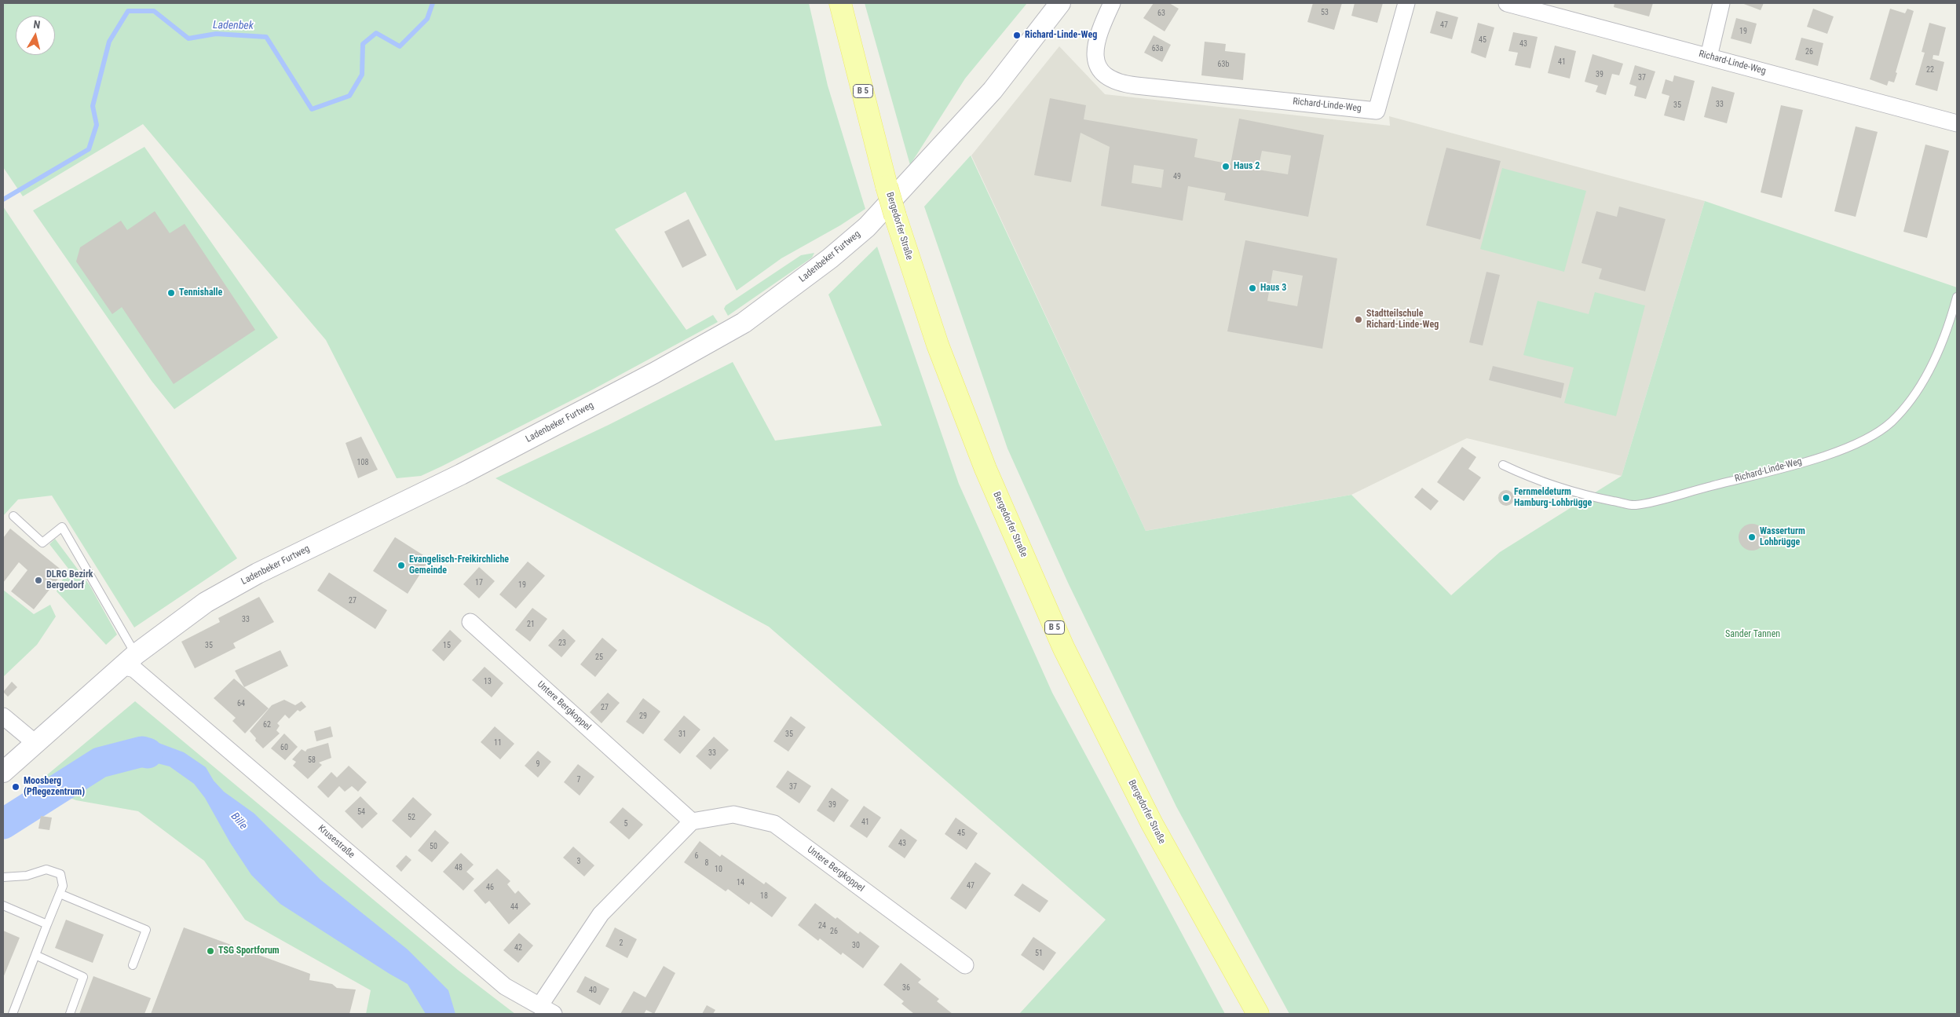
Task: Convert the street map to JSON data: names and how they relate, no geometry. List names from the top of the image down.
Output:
{
  "streets": {
    "main road": ["B 5", "Bergedorfer Straße"],
    "street": [
      "Richard-Linde-Weg",
      "Ladenbeker Furtweg",
      "Untere Bergkoppel",
      "Krusestraße"
    ]
  },
  "crossings": [
    ["Bergedorfer Straße", "Ladenbeker Furtweg"],
    ["Ladenbeker Furtweg", "Krusestraße"]
  ],
  "water": ["Ladenbek", "Bille"],
  "parks": ["Sander Tannen"],
  "places": [
    "Richard-Linde-Weg",
    "Haus 2",
    "Haus 3",
    "Tennishalle",
    "Stadtteilschule Richard-Linde-Weg",
    "Fernmeldeturm Hamburg-Lohbrügge",
    "Wasserturm Lohbrügge",
    "Evangelisch-Freikirchliche Gemeinde",
    "DLRG Bezirk Bergedorf",
    "Moosberg (Pflegezentrum)",
    "TSG Sportforum"
  ],
  "house_numbers": [
    "53",
    "63",
    "47",
    "19",
    "45",
    "43",
    "63a",
    "26",
    "41",
    "63b",
    "22",
    "39",
    "37",
    "33",
    "35",
    "49",
    "108",
    "17",
    "19",
    "27",
    "33",
    "21",
    "23",
    "35",
    "15",
    "25",
    "13",
    "64",
    "27",
    "29",
    "62",
    "31",
    "35",
    "11",
    "60",
    "33",
    "58",
    "9",
    "7",
    "37",
    "39",
    "54",
    "52",
    "41",
    "5",
    "45",
    "43",
    "50",
    "6",
    "3",
    "8",
    "48",
    "10",
    "14",
    "47",
    "46",
    "18",
    "44",
    "24",
    "26",
    "2",
    "30",
    "42",
    "51",
    "36",
    "40"
  ],
  "north": "top"
}
